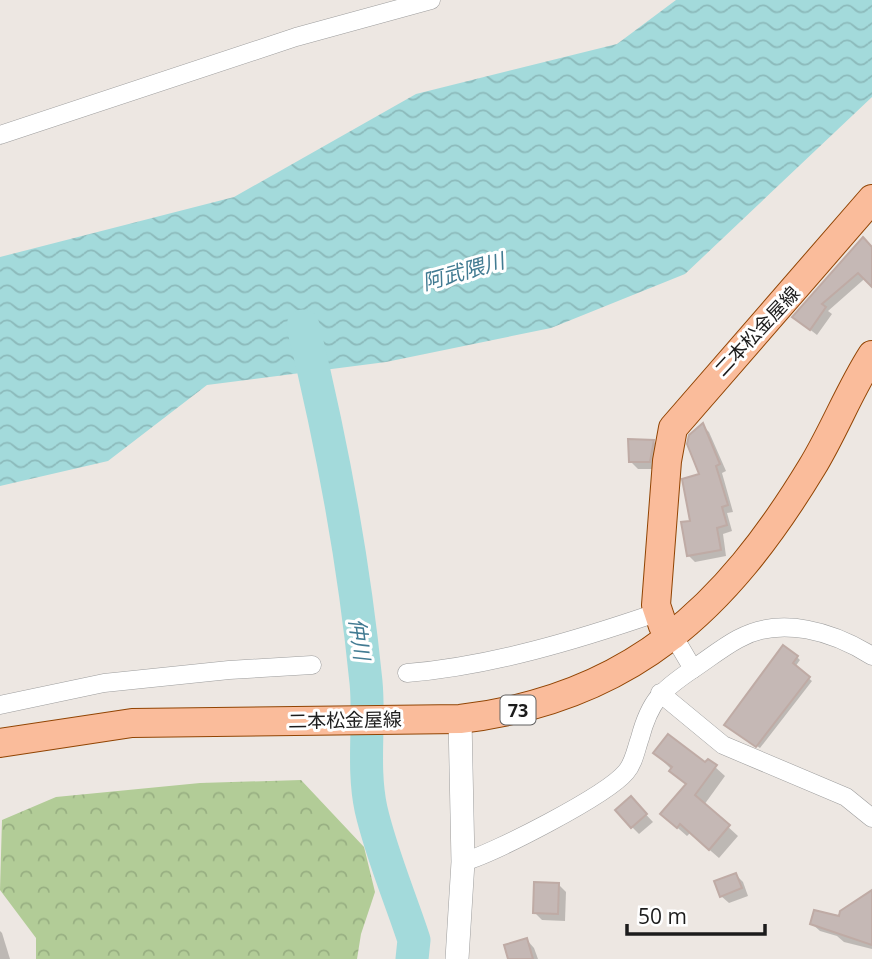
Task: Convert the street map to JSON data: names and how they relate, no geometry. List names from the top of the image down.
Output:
{
  "streets": {
    "main road": ["二本松金屋線", "73"]
  },
  "water": ["阿武隈川", "仲川"],
  "scale_bar": "50 m"
}
